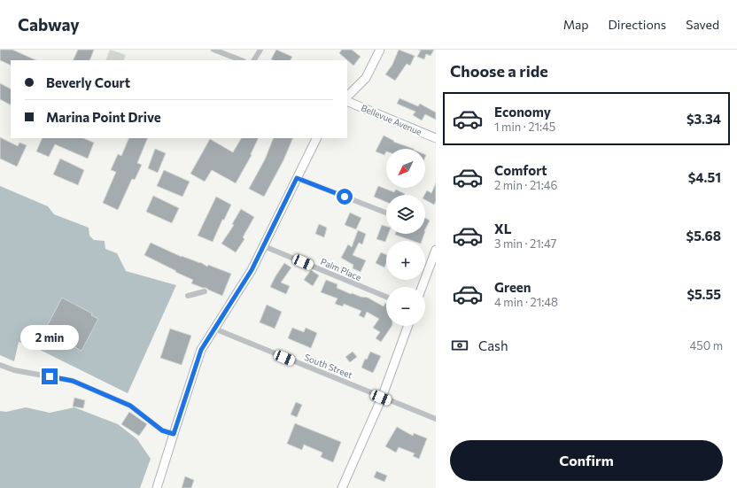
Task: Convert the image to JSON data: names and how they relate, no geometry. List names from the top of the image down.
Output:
{
  "streets": {
    "street": ["Bellevue Avenue", "Palm Place", "South Street"]
  },
  "north": "bottom left",
  "page": {
    "header": "Cabway",
    "nav": ["Map", "Directions", "Saved"],
    "heading": "Choose a ride",
    "banner": ["Beverly Court", "Marina Point Drive"],
    "list": [
      {
        "name": "Economy",
        "note": "1 min · 21:45",
        "value": "$3.34"
      },
      {
        "name": "Comfort",
        "note": "2 min · 21:46",
        "value": "$4.51"
      },
      {
        "name": "XL",
        "note": "3 min · 21:47",
        "value": "$5.68"
      },
      {
        "name": "Green",
        "note": "4 min · 21:48",
        "value": "$5.55"
      }
    ],
    "map_buttons": ["+", "−"],
    "bubble": "2 min",
    "pay": ["Cash", "450 m"],
    "buttons": "Confirm"
  }
}
